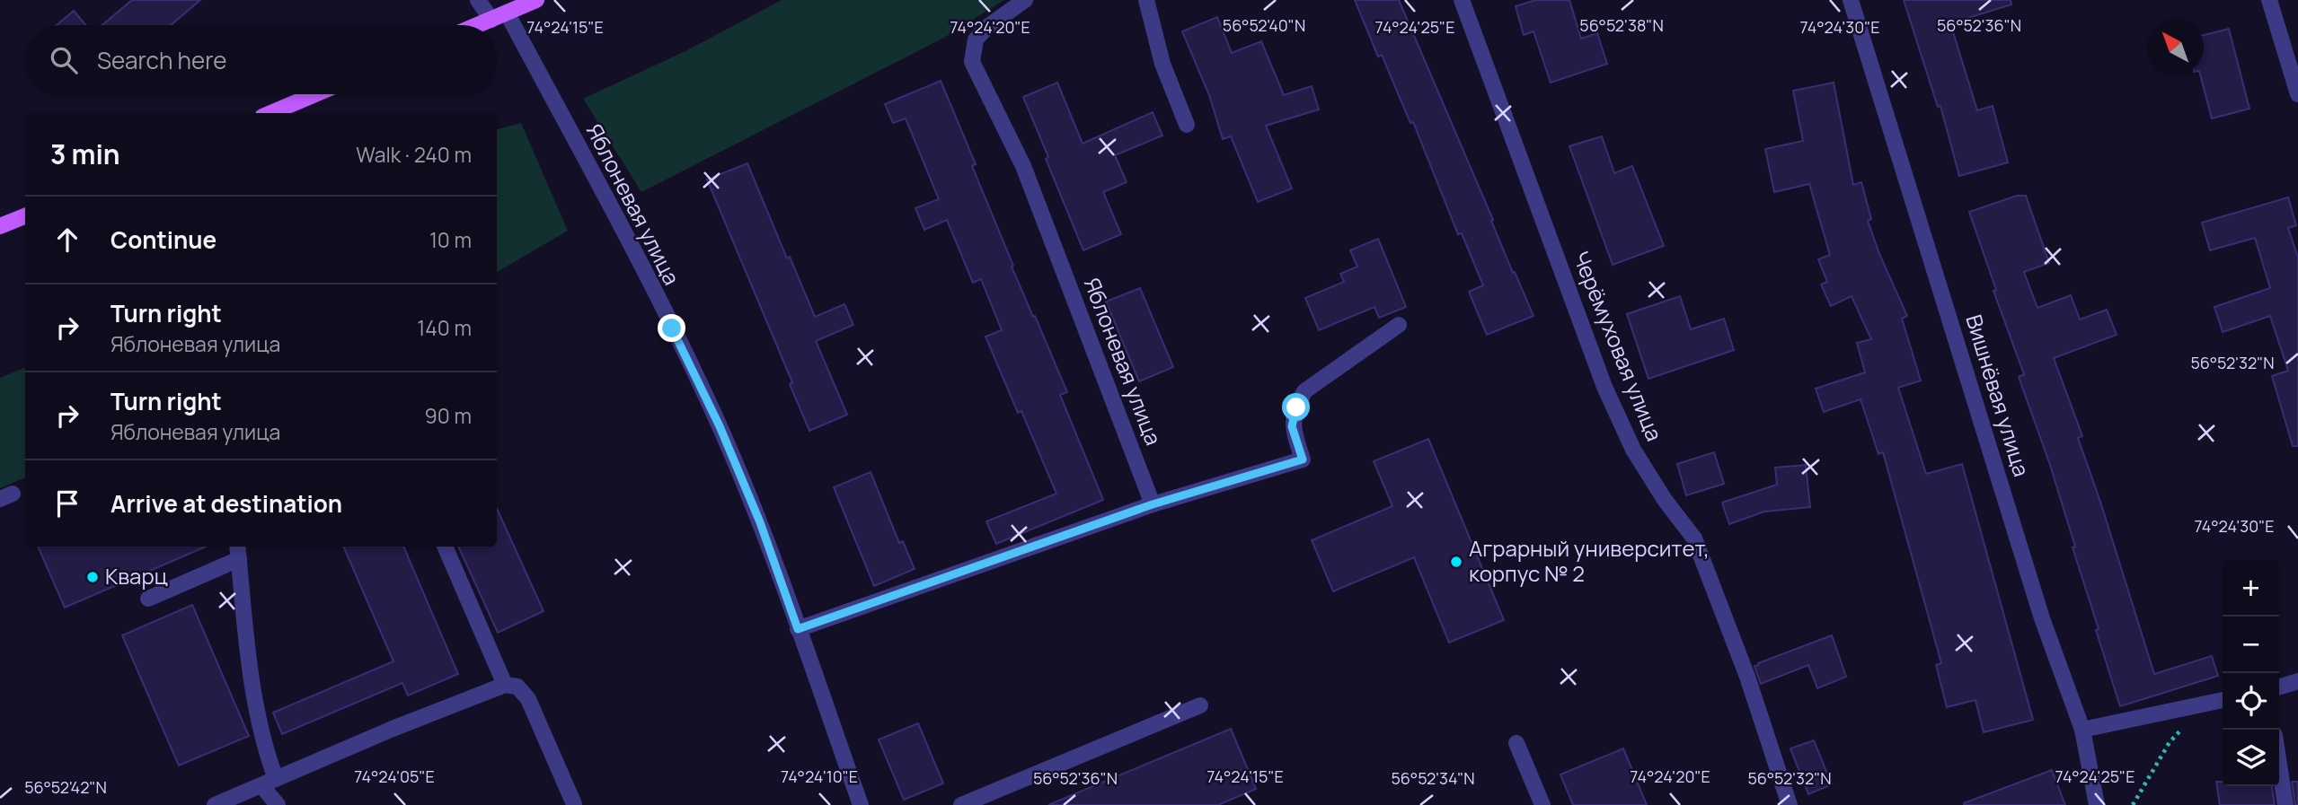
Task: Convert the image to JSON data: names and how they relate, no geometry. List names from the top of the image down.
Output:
{
  "streets": {
    "street": ["Яблоневая улица", "Черёмуховая улица", "Вишнёвая улица"]
  },
  "places": ["Аграрный университет, корпус № 2", "Кварц"],
  "north": "top left",
  "page": {
    "search": "Search here",
    "heading": ["3 min", "Walk · 240 m"],
    "list": [
      ["Continue", "10 m"],
      ["Turn right", "Яблоневая улица", "140 m"],
      ["Turn right", "Яблоневая улица", "90 m"],
      "Arrive at destination"
    ],
    "map_buttons": ["+", "−"]
  },
  "coordinates": [
    "56°52'40\"N",
    "56°52'38\"N",
    "56°52'36\"N",
    "74°24'15\"E",
    "74°24'20\"E",
    "74°24'25\"E",
    "74°24'30\"E",
    "56°52'32\"N",
    "74°24'05\"E",
    "74°24'10\"E",
    "56°52'34\"N",
    "56°52'42\"N"
  ]
}
